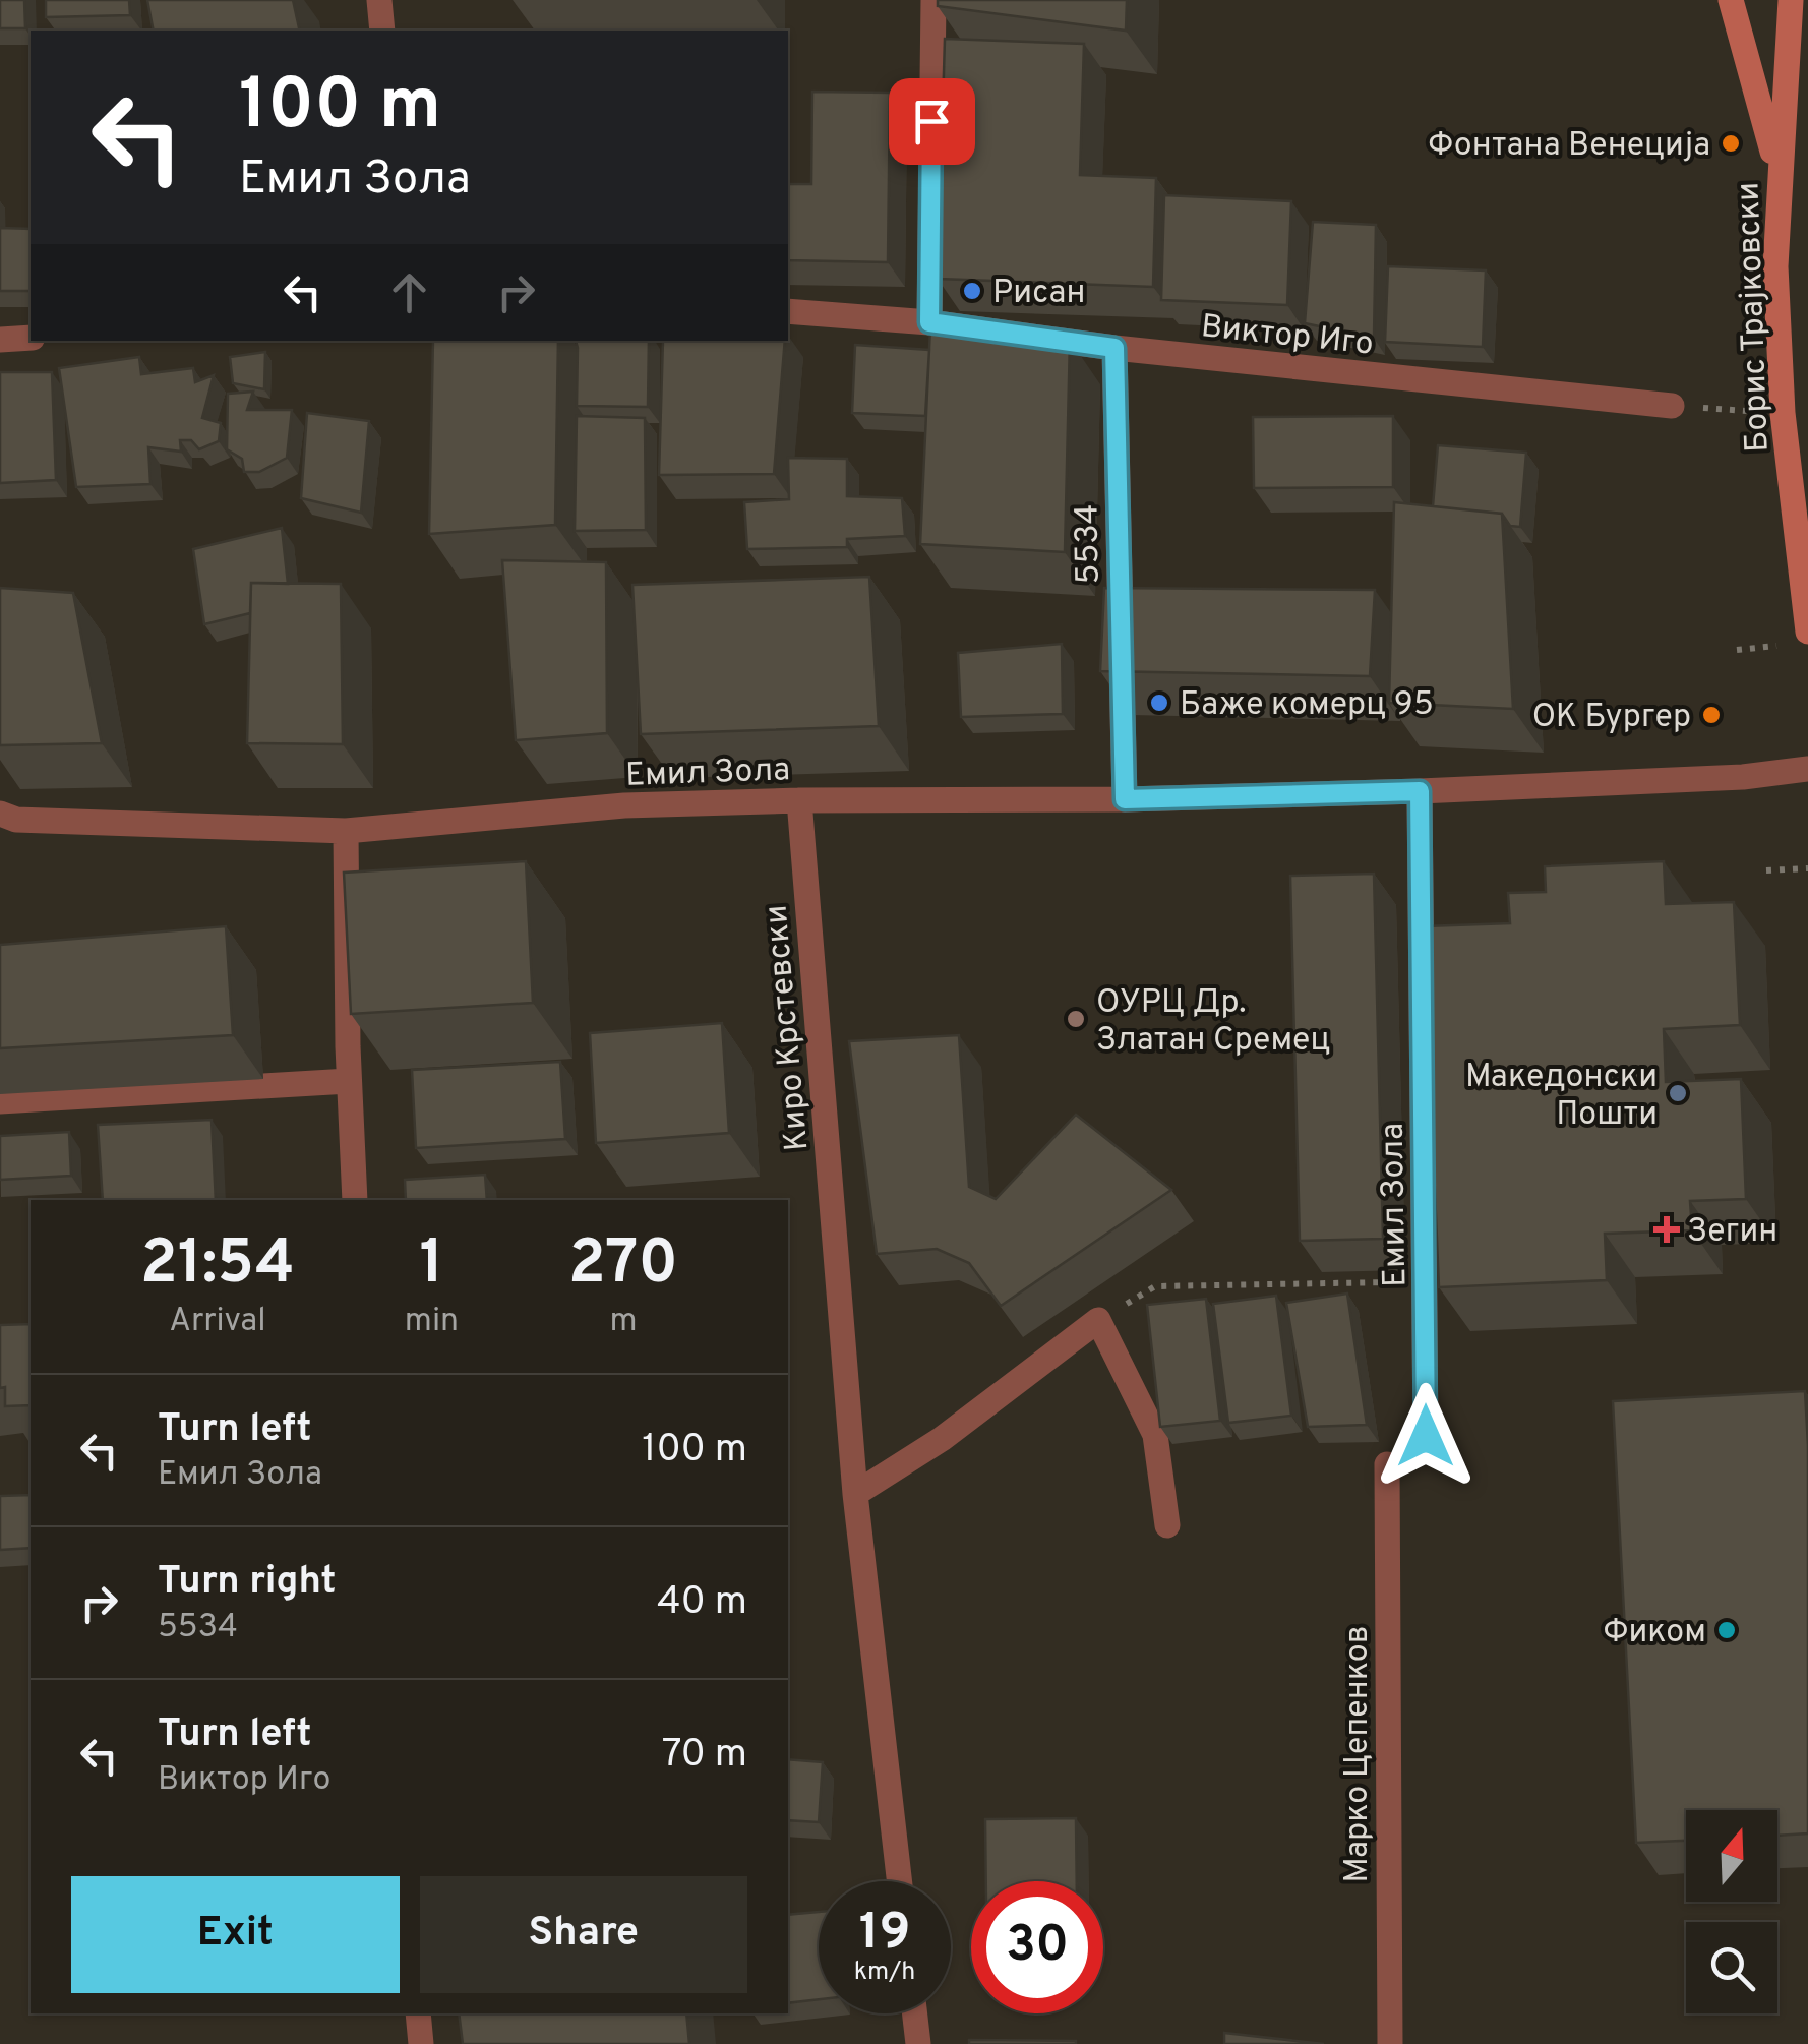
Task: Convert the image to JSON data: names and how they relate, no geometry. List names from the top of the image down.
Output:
{
  "streets": {
    "street": [
      "Борис Трајковски",
      "Виктор Иго",
      "5534",
      "Емил Зола",
      "Киро Крстевски",
      "Марко Цепенков"
    ]
  },
  "crossings": [
    ["Виктор Иго", "5534"],
    ["5534", "Емил Зола"],
    ["Емил Зола", "Киро Крстевски"]
  ],
  "places": {
    "other": [
      "Фонтана Венеција",
      "Рисан",
      "Баже комерц 95",
      "ОК Бургер",
      "ОУРЦ Др. Златан Сремец",
      "Македонски Пошти",
      "Фиком"
    ],
    "health": ["Зегин"]
  },
  "north": "top",
  "page": {
    "turn": ["100 m", "Емил Зола"],
    "eta": [
      "21:54",
      "Arrival",
      "1",
      "min",
      "270",
      "m"
    ],
    "list": [
      {
        "name": "Turn left",
        "note": "Емил Зола",
        "value": "100 m"
      },
      {
        "name": "Turn right",
        "note": "5534",
        "value": "40 m"
      },
      {
        "name": "Turn left",
        "note": "Виктор Иго",
        "value": "70 m"
      }
    ],
    "buttons": ["Exit", "Share"],
    "speed": "19 km/h",
    "limit": "30"
  }
}
